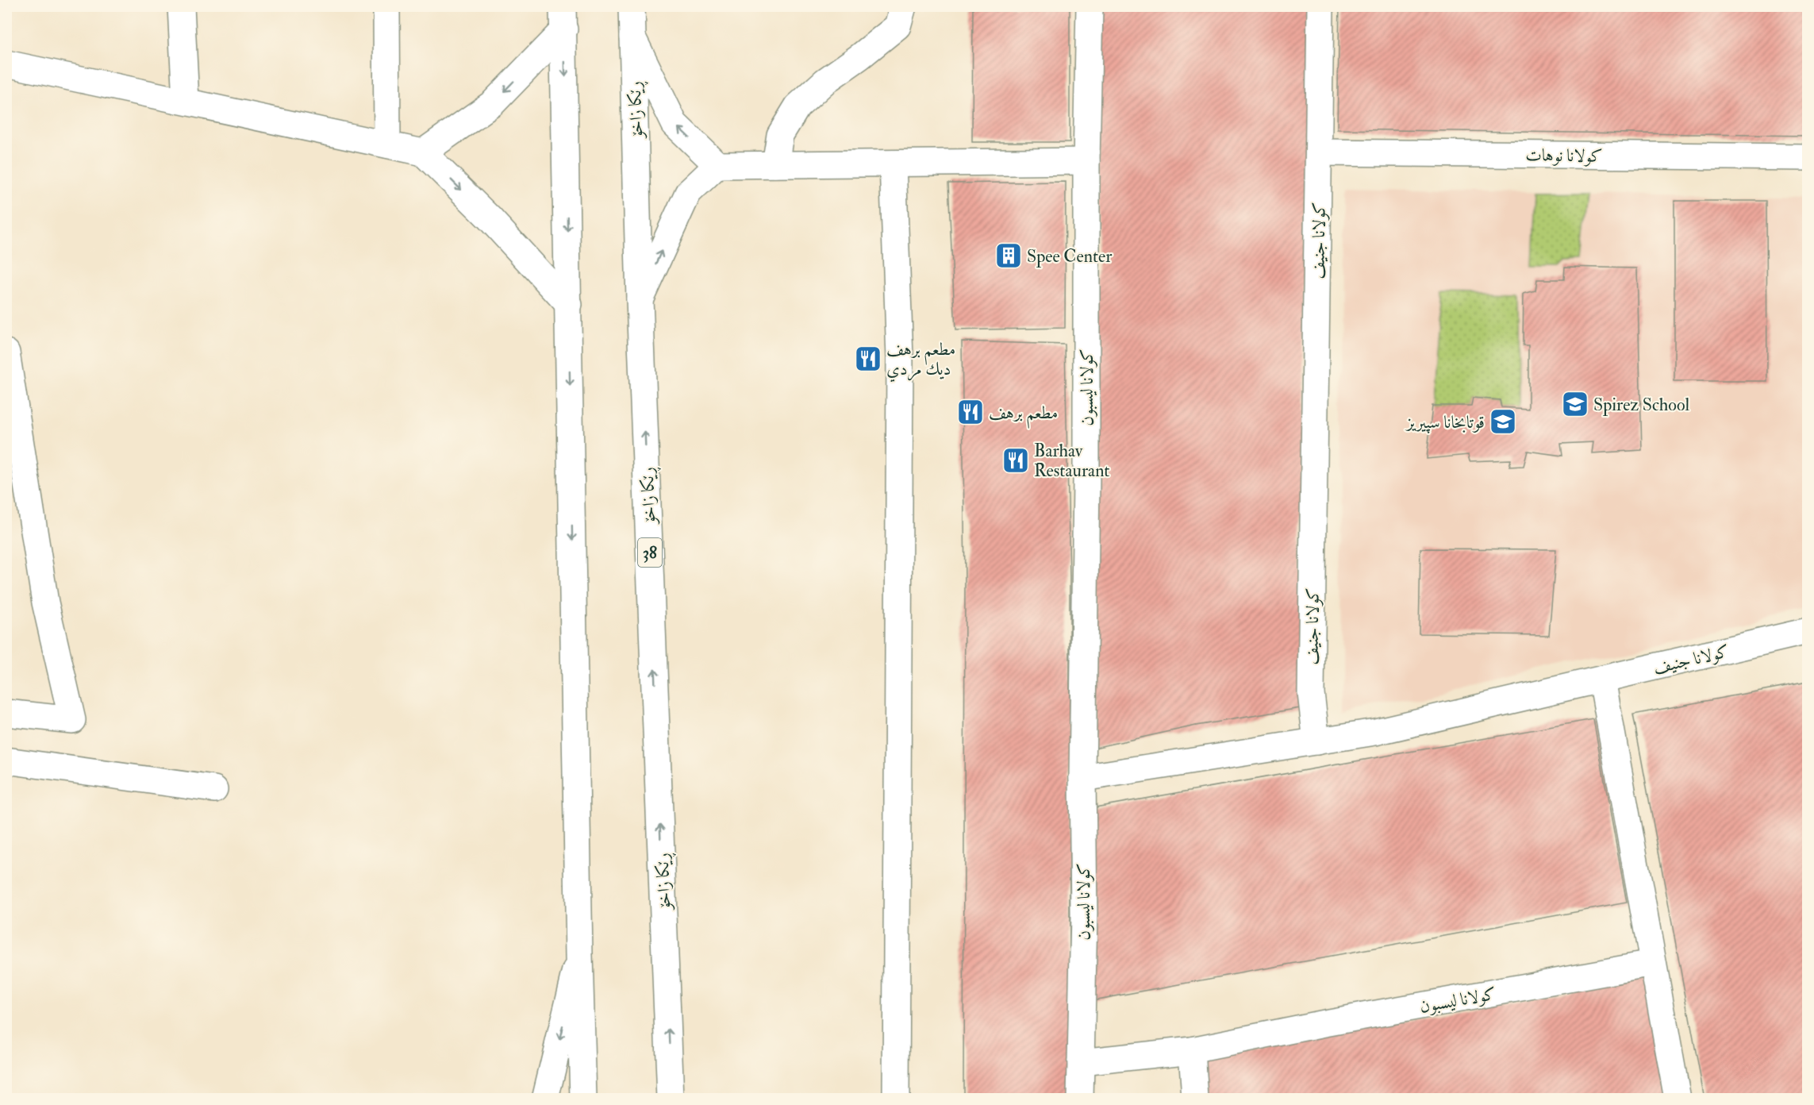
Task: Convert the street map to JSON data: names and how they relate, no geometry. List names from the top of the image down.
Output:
{
  "streets": {
    "main road": [
      "ڕێکا زاخۆ",
      "كولانا نوهات",
      "كولانا جنيف",
      "كولانا ليسبون",
      "38"
    ]
  },
  "crossings": [
    ["كولانا نوهات", "كولانا جنيف"]
  ],
  "places": {
    "building": ["Spee Center"],
    "restaurant": ["مطعم برهف ديك مردي", "مطعم برهف", "Barhav Restaurant"],
    "school or university": ["Spirez School", "قوتابخانا سپيريز"]
  }
}
